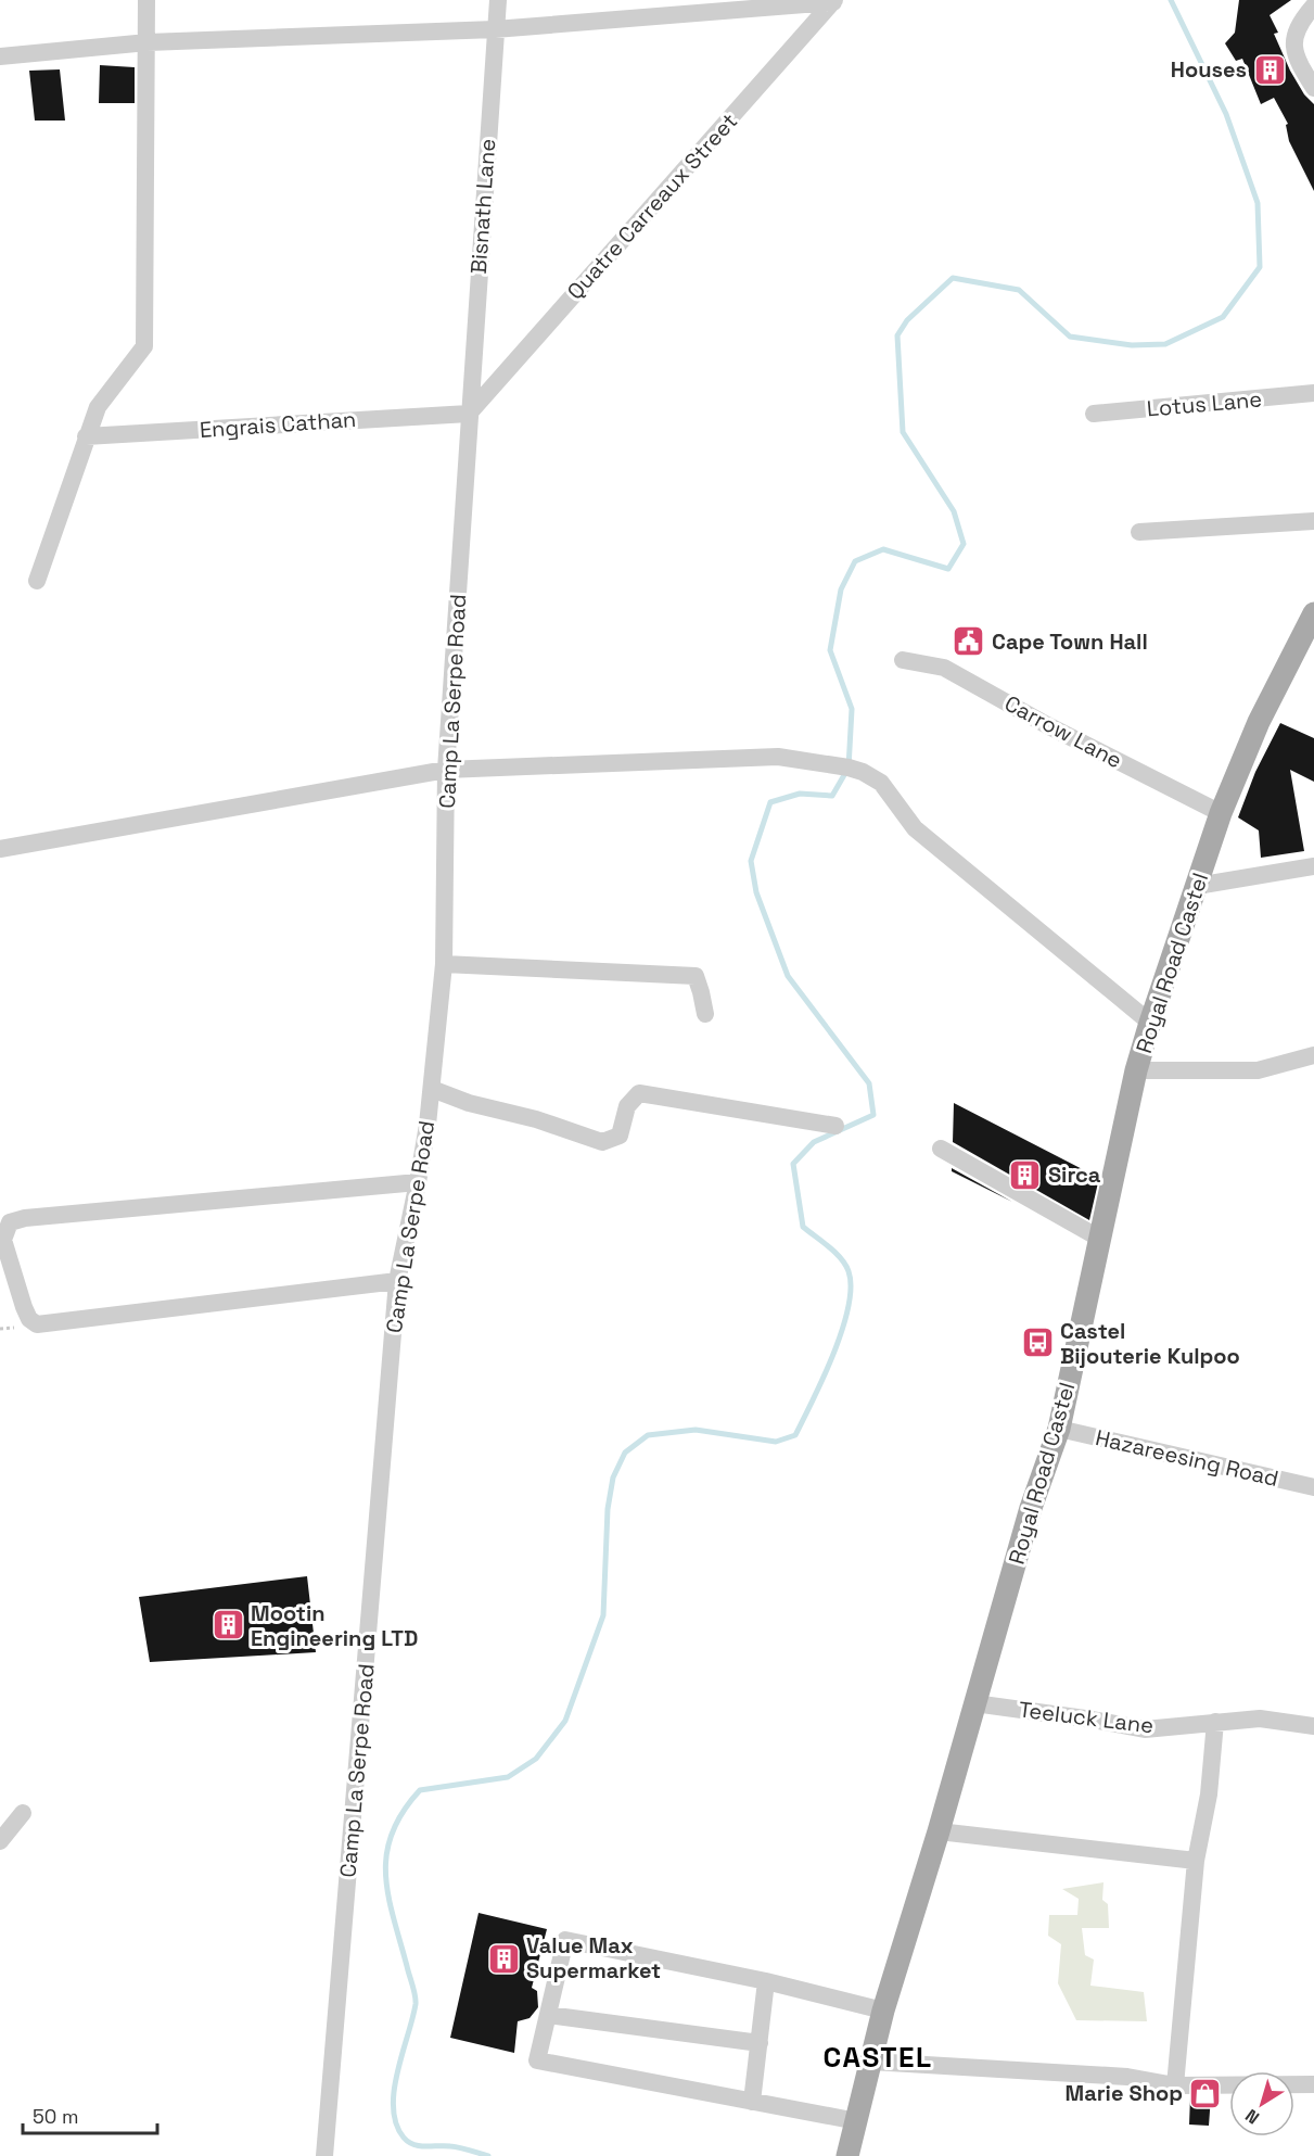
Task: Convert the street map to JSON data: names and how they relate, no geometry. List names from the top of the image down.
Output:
{
  "streets": {
    "main road": ["Royal Road Castel"],
    "street": [
      "Bisnath Lane",
      "Quatre Carreaux Street",
      "Lotus Lane",
      "Engrais Cathan",
      "Camp La Serpe Road",
      "Carrow Lane",
      "Hazareesing Road",
      "Teeluck Lane"
    ]
  },
  "crossings": [
    ["Bisnath Lane", "Quatre Carreaux Street"],
    ["Bisnath Lane", "Engrais Cathan"],
    ["Bisnath Lane", "Camp La Serpe Road"],
    ["Quatre Carreaux Street", "Engrais Cathan"],
    ["Quatre Carreaux Street", "Camp La Serpe Road"],
    ["Engrais Cathan", "Camp La Serpe Road"],
    ["Carrow Lane", "Royal Road Castel"],
    ["Royal Road Castel", "Hazareesing Road"],
    ["Royal Road Castel", "Teeluck Lane"]
  ],
  "districts": ["CASTEL"],
  "places": {
    "building": [
      "Houses",
      "Sirca",
      "Mootin Engineering LTD",
      "Value Max Supermarket"
    ],
    "public building": ["Cape Town Hall"],
    "bus stop": ["Castel Bijouterie Kulpoo"],
    "shop": ["Marie Shop"]
  },
  "scale_bar": "50 m",
  "north": "bottom left"
}
